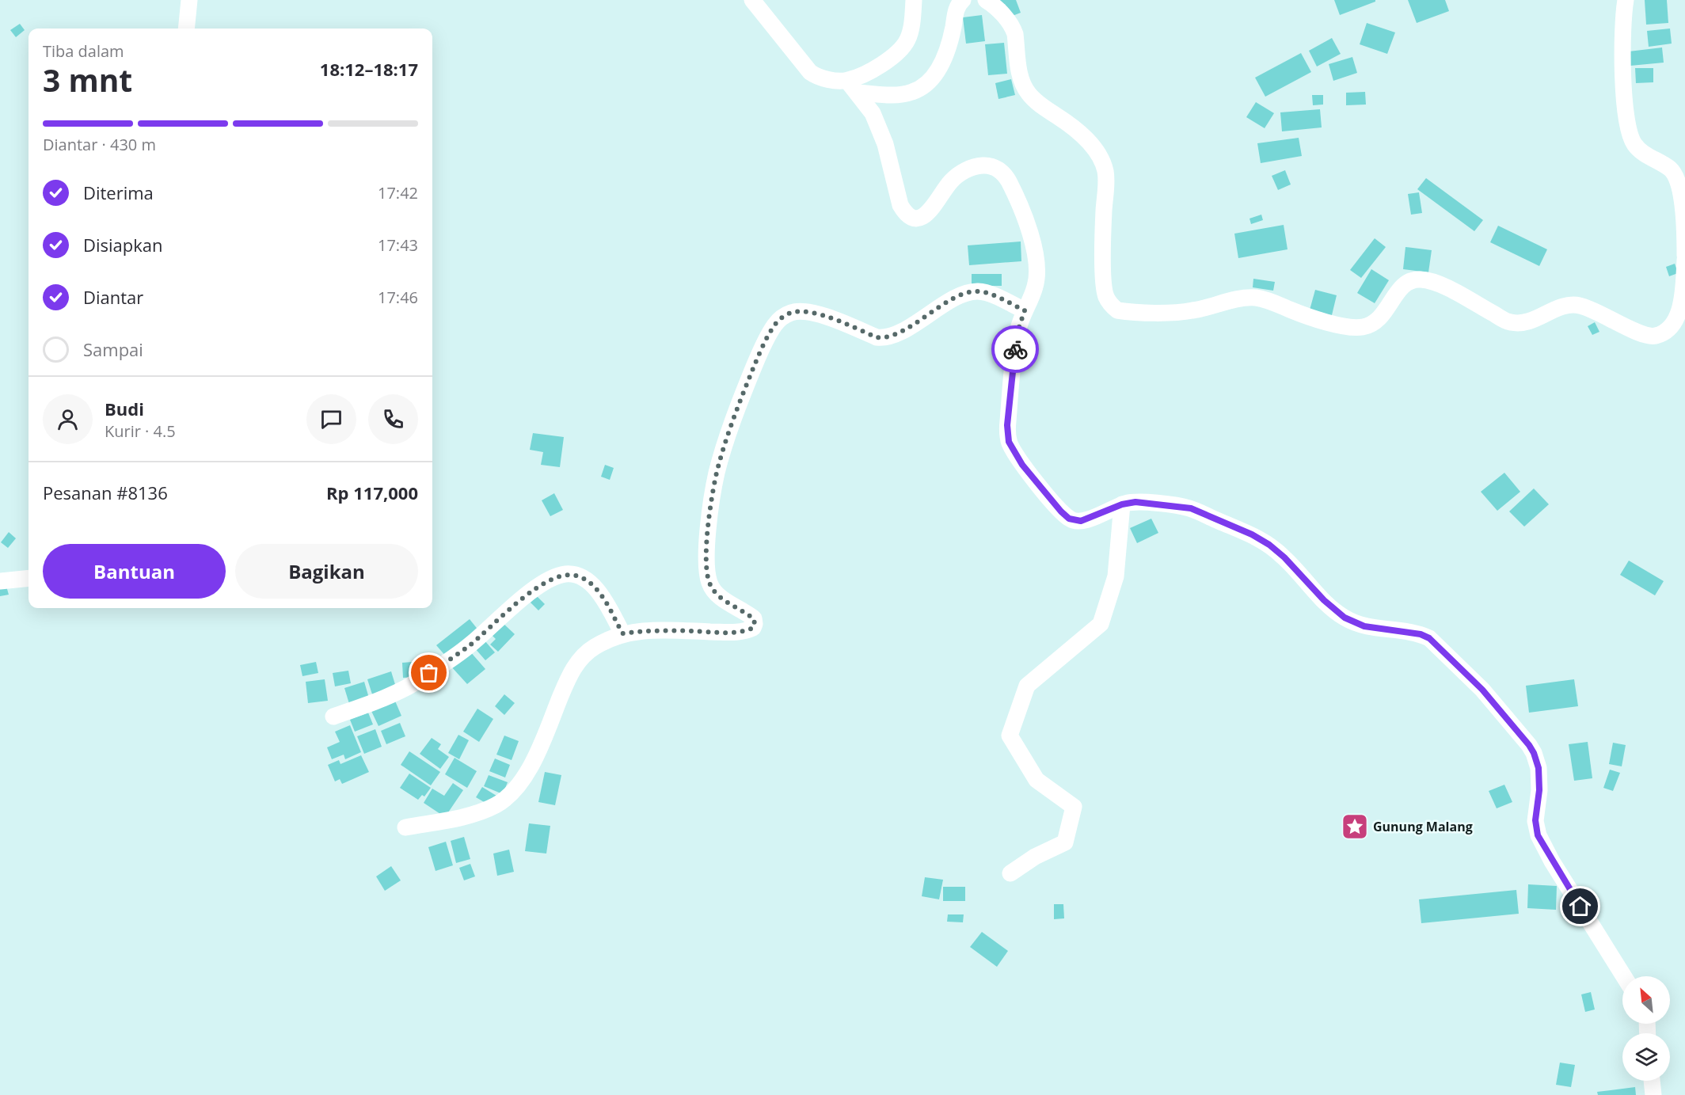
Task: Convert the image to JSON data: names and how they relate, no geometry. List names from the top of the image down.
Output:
{
  "places": {
    "place": ["Gunung Malang"]
  },
  "north": "top left",
  "page": {
    "heading": ["3 mnt", "Tiba dalam", "18:12–18:17"],
    "panel": [
      "Budi",
      "Kurir · 4.5",
      "Pesanan #8136",
      "Rp 117,000"
    ],
    "bar": "Diantar · 430 m",
    "list": [
      ["Diterima", "17:42"],
      ["Disiapkan", "17:43"],
      ["Diantar", "17:46"],
      "Sampai"
    ],
    "buttons": ["Bantuan", "Bagikan"]
  }
}
